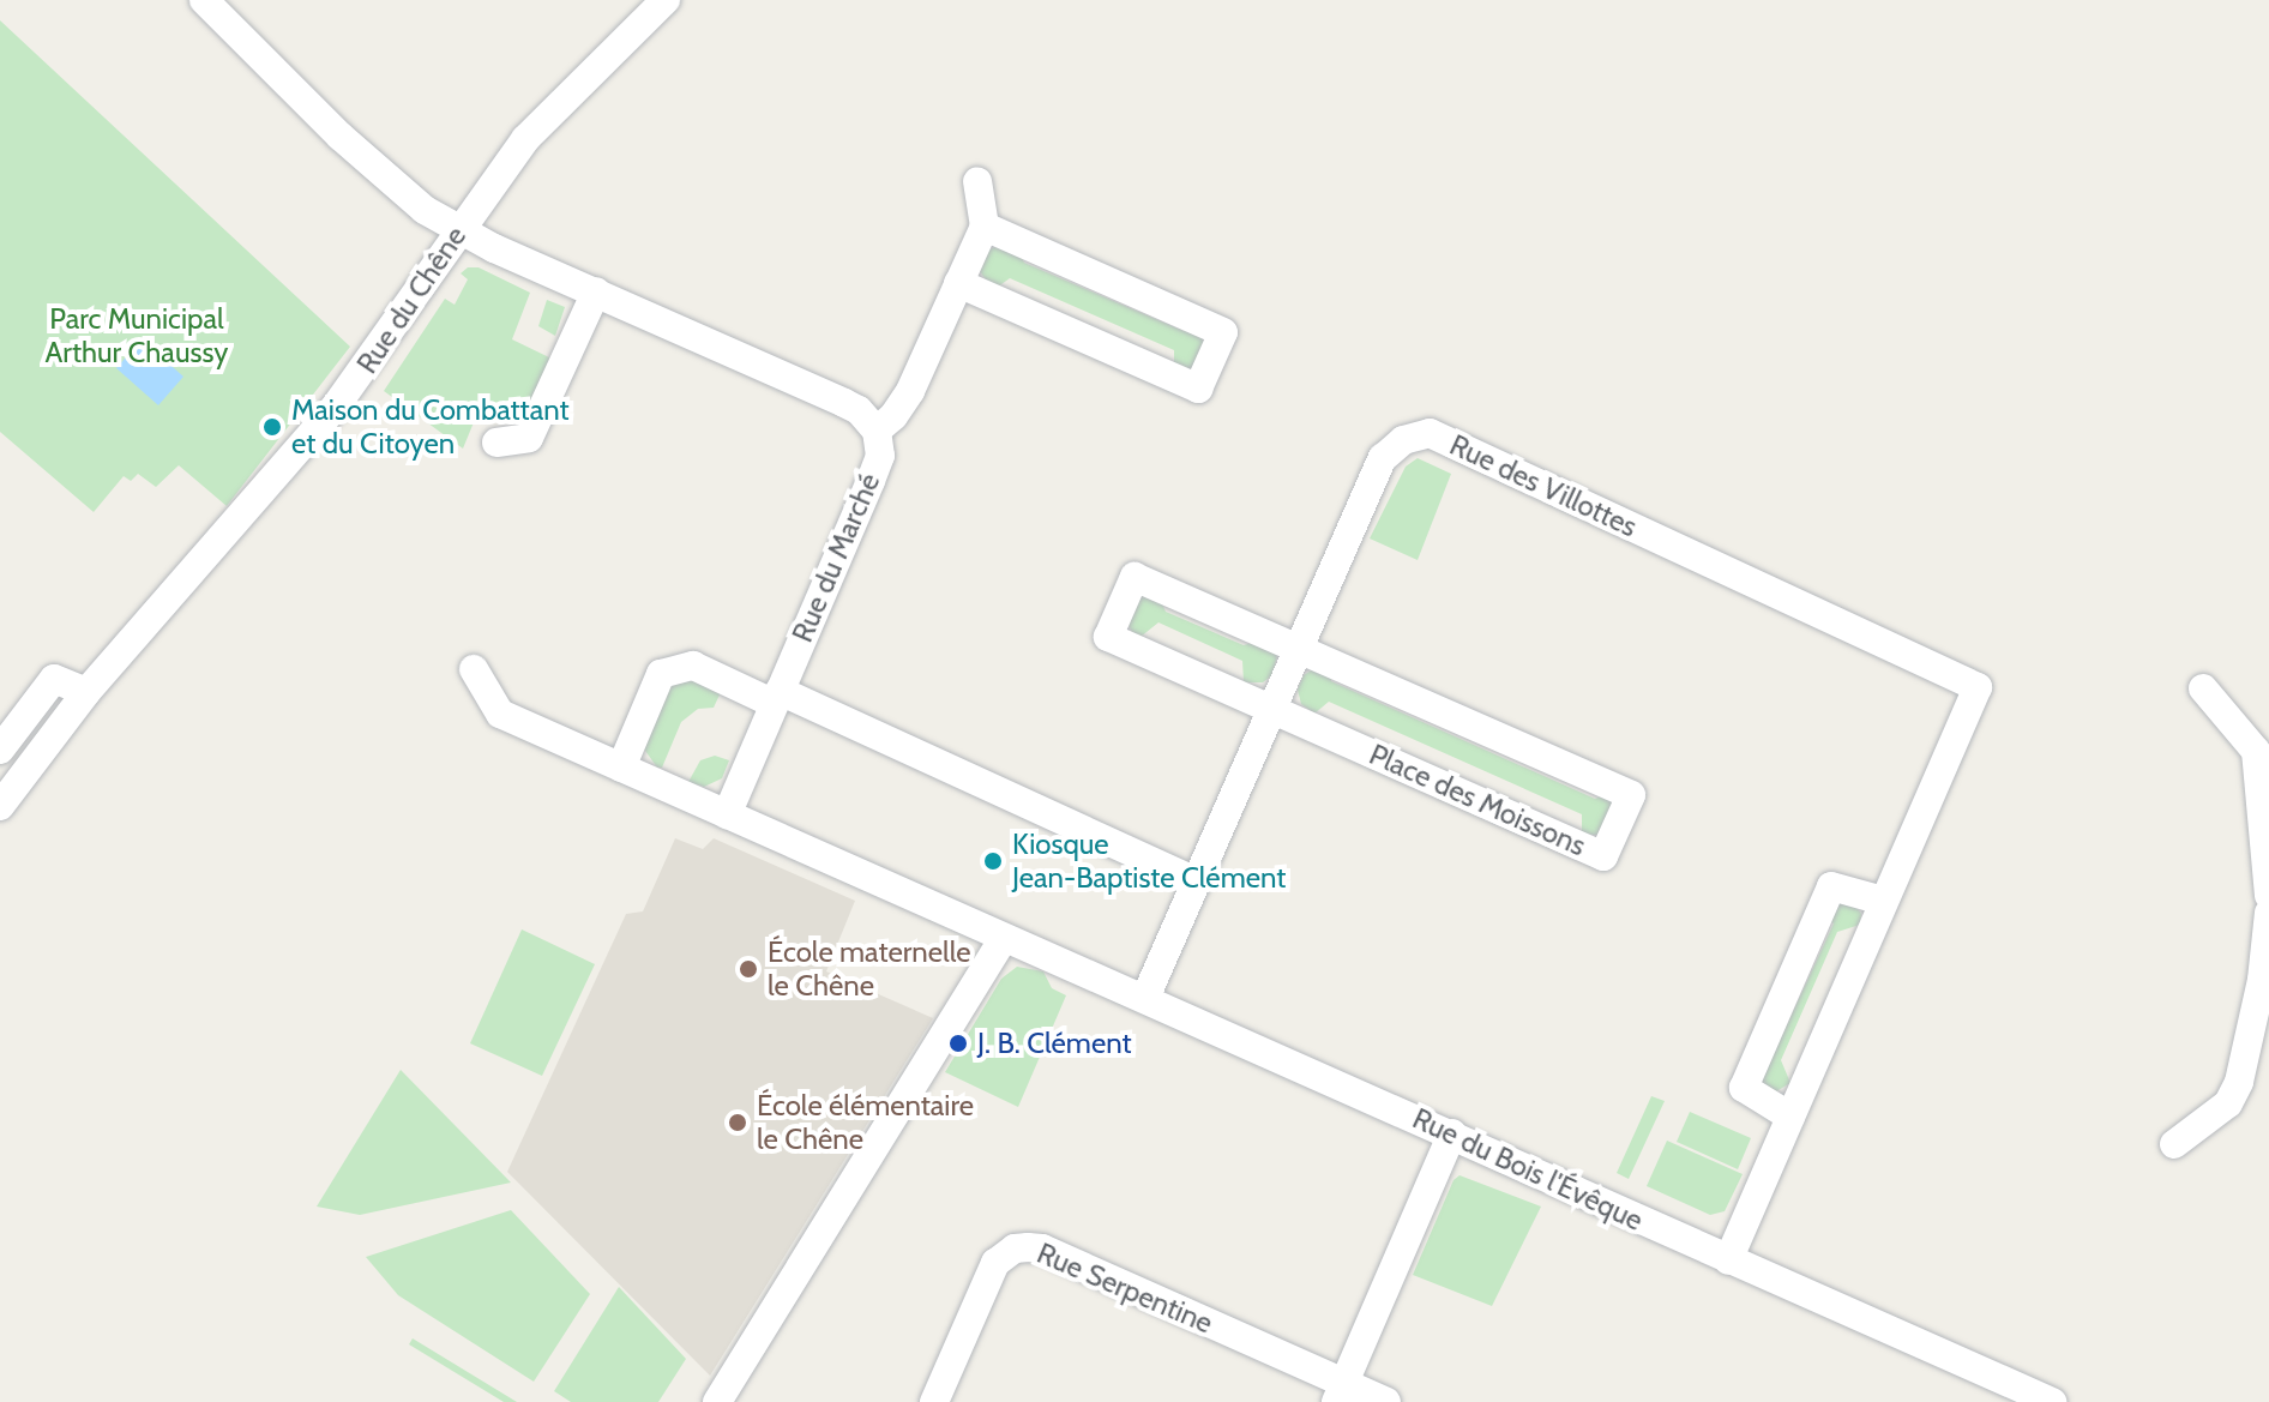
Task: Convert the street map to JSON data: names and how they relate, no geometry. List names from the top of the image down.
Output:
{
  "streets": {
    "street": [
      "Rue du Chêne",
      "Rue des Villottes",
      "Rue du Marché",
      "Place des Moissons",
      "Rue du Bois l'Évêque",
      "Rue Serpentine"
    ]
  },
  "crossings": [
    ["Rue des Villottes", "Place des Moissons"],
    ["Rue des Villottes", "Rue du Bois l'Évêque"],
    ["Rue du Marché", "Rue du Bois l'Évêque"]
  ],
  "parks": ["Parc Municipal Arthur Chaussy"],
  "places": [
    "Maison du Combattant et du Citoyen",
    "Kiosque Jean-Baptiste Clément",
    "École maternelle le Chêne",
    "J. B. Clément",
    "École élémentaire le Chêne"
  ]
}
